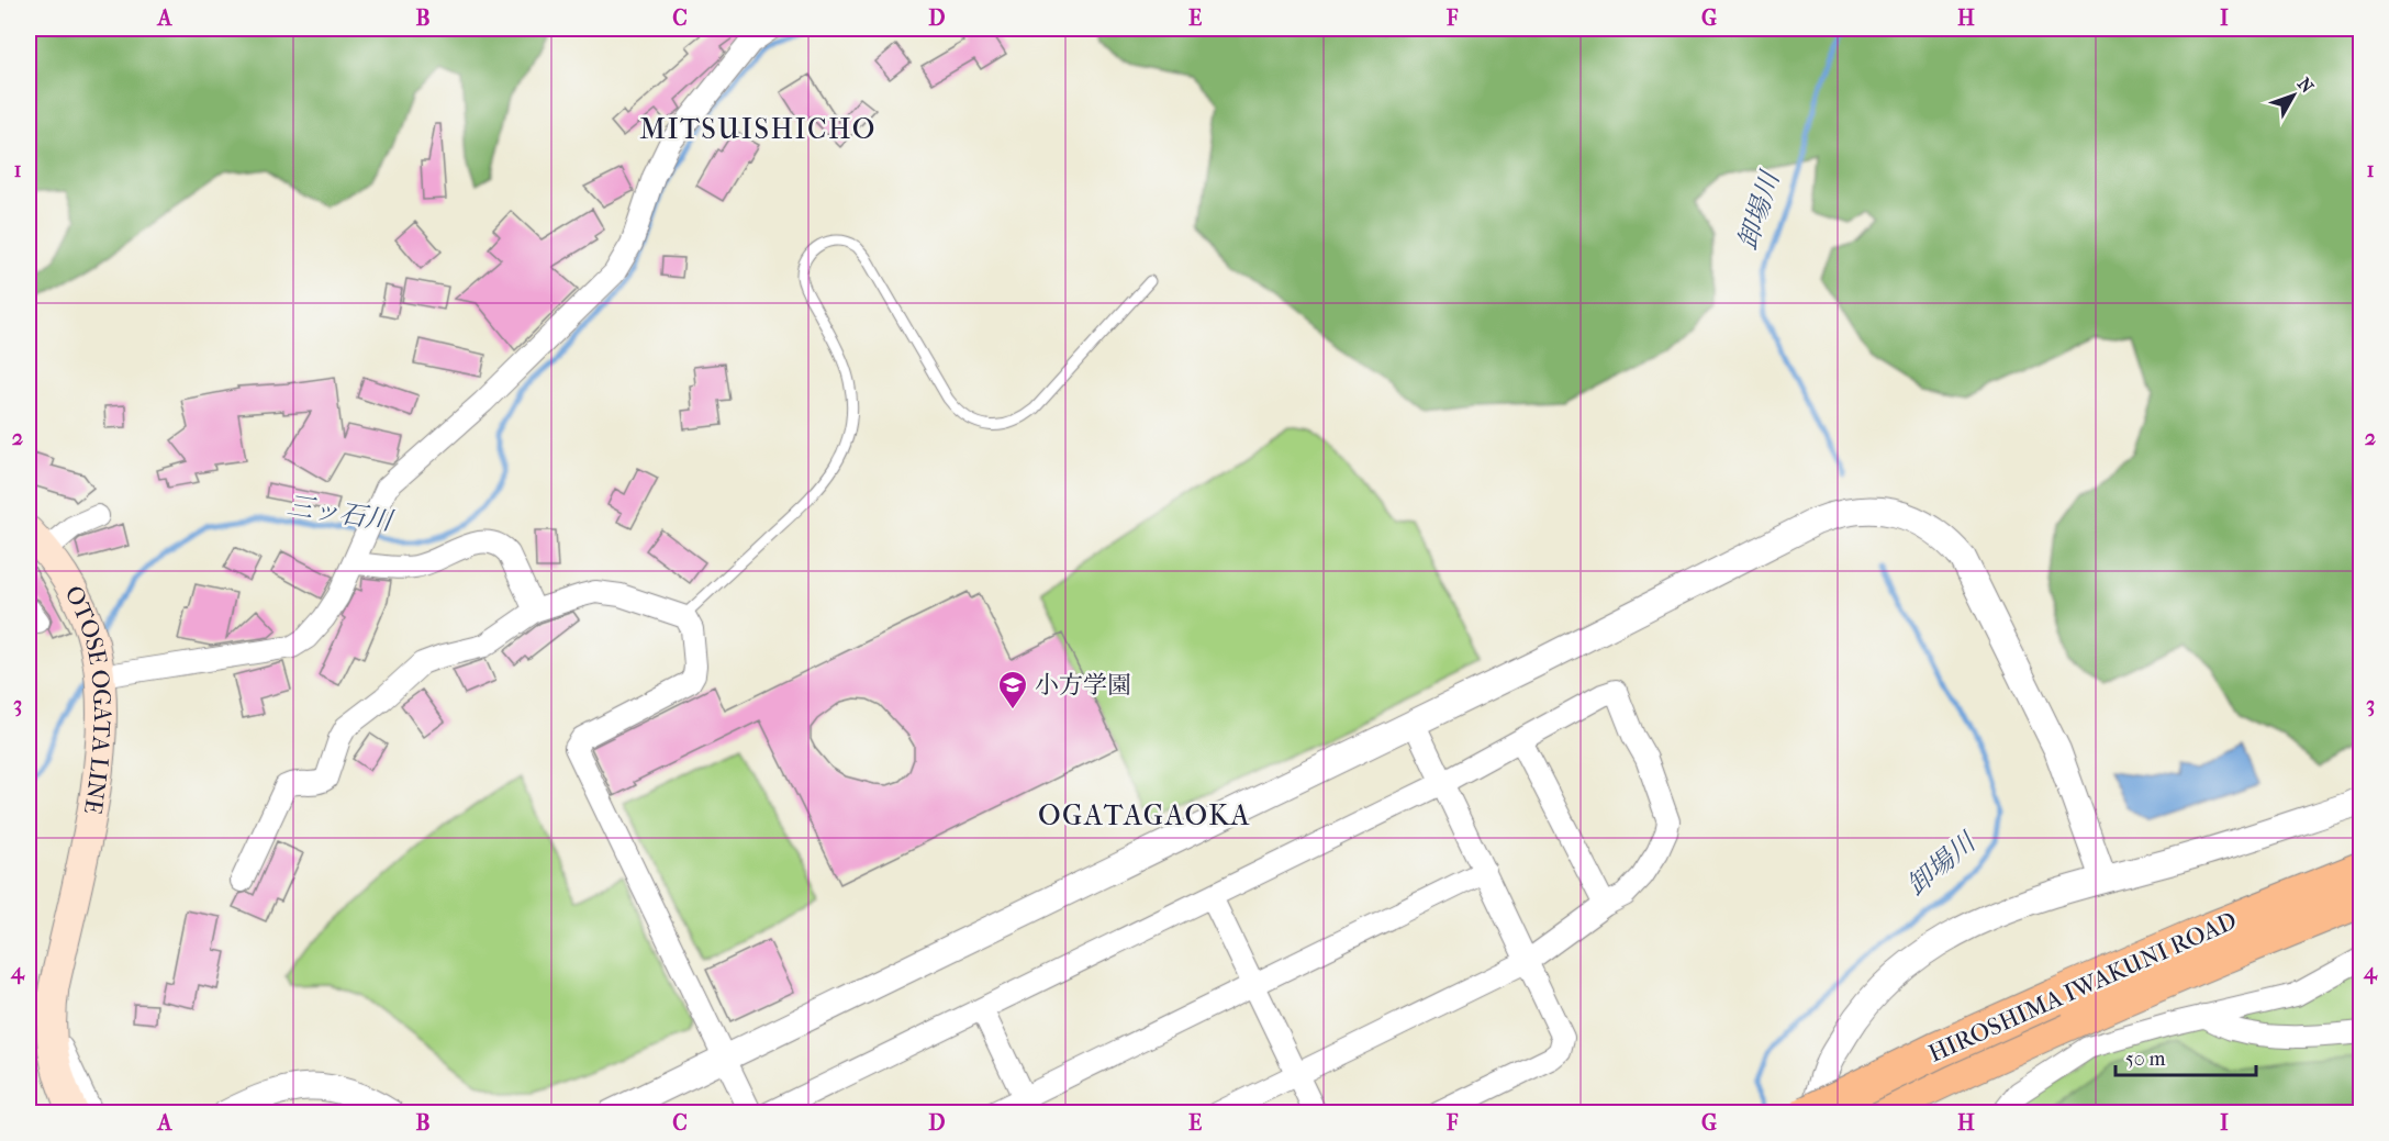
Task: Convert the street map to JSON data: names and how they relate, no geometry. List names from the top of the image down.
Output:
{
  "streets": {
    "highway": ["HIROSHIMA IWAKUNI ROAD"],
    "main road": ["OTOSE OGATA LINE"]
  },
  "districts": ["MITSUISHICHO", "OGATAGAOKA"],
  "water": ["卸場川", "三ッ石川"],
  "places": {
    "school or university": ["小方学園"]
  },
  "scale_bar": "50 m",
  "north": "top right",
  "grid": {
    "columns": [
      "A",
      "B",
      "C",
      "D",
      "E",
      "F",
      "G",
      "H",
      "I"
    ],
    "rows": [
      "1",
      "2",
      "3",
      "4"
    ]
  }
}
